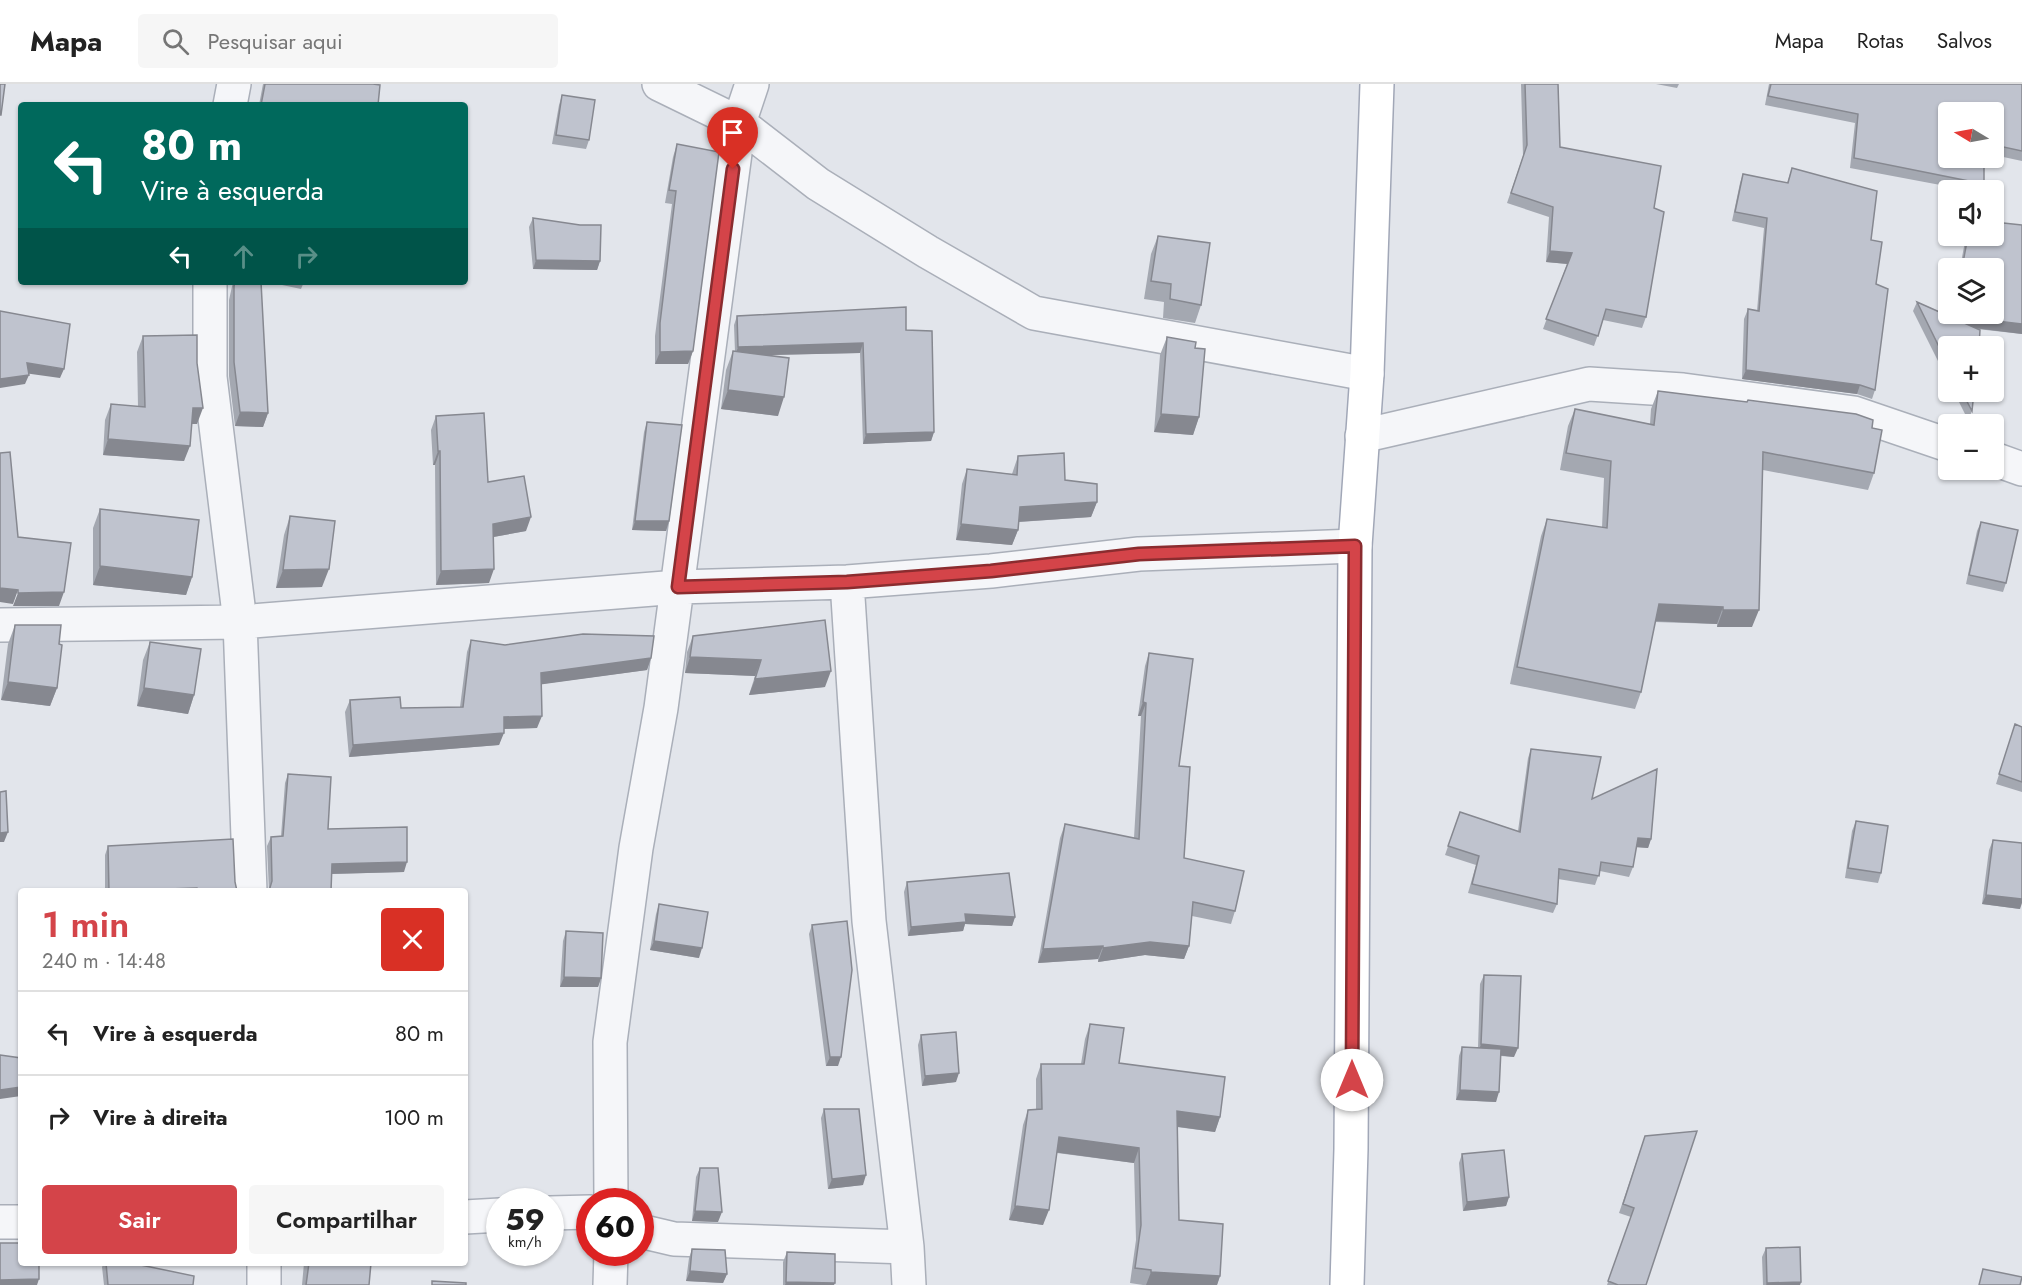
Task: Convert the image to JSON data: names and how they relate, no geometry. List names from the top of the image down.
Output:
{
  "north": "left",
  "page": {
    "header": "Mapa",
    "search": "Pesquisar aqui",
    "nav": ["Mapa", "Rotas", "Salvos"],
    "map_buttons": ["+", "−"],
    "turn": ["80 m", "Vire à esquerda"],
    "heading": ["1 min", "240 m · 14:48"],
    "list": [
      {
        "name": "Vire à esquerda",
        "value": "80 m"
      },
      {
        "name": "Vire à direita",
        "value": "100 m"
      }
    ],
    "buttons": ["Sair", "Compartilhar"],
    "speed": "59 km/h",
    "limit": "60"
  }
}
